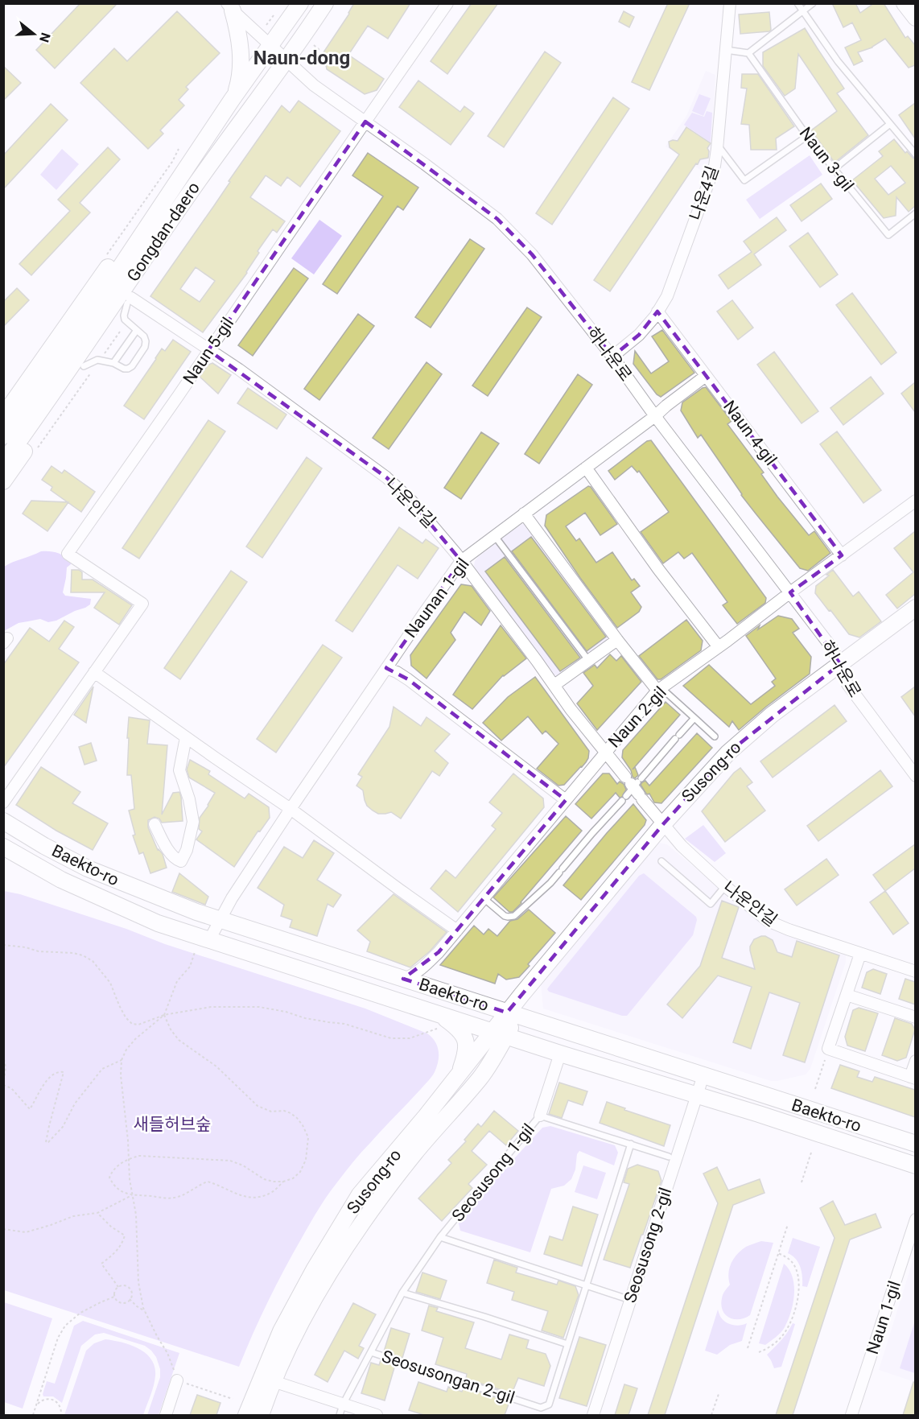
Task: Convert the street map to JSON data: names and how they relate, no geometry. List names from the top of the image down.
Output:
{
  "streets": {
    "street": [
      "나운4길",
      "Gongdan-daero",
      "Naun 5-gil",
      "하나운로",
      "Naun 4-gil",
      "나운안길",
      "Naunan 1-gil",
      "Naun 2-gil",
      "Susong-ro",
      "Baekto-ro",
      "Seosusong 2-gil",
      "Naun 1-gil"
    ],
    "lane": ["Naun 3-gil", "Seosusong 1-gil", "Seosusongan 2-gil"]
  },
  "crossings": [
    ["나운4길", "하나운로"],
    ["나운4길", "Naun 4-gil"],
    ["Gongdan-daero", "하나운로"],
    ["Naun 5-gil", "하나운로"],
    ["Naun 5-gil", "나운안길"],
    ["하나운로", "Naunan 1-gil"],
    ["하나운로", "Naun 2-gil"],
    ["하나운로", "Susong-ro"],
    ["Naun 4-gil", "Naunan 1-gil"],
    ["Naun 4-gil", "Naun 2-gil"],
    ["나운안길", "Naunan 1-gil"],
    ["나운안길", "Naun 2-gil"],
    ["나운안길", "Susong-ro"],
    ["Naunan 1-gil", "Baekto-ro"],
    ["Naun 2-gil", "Baekto-ro"],
    ["Susong-ro", "Baekto-ro"],
    ["Baekto-ro", "Seosusong 2-gil"],
    ["Seosusong 1-gil", "Seosusongan 2-gil"]
  ],
  "districts": ["Naun-dong"],
  "parks": ["새들허브숲"],
  "north": "right"
}
